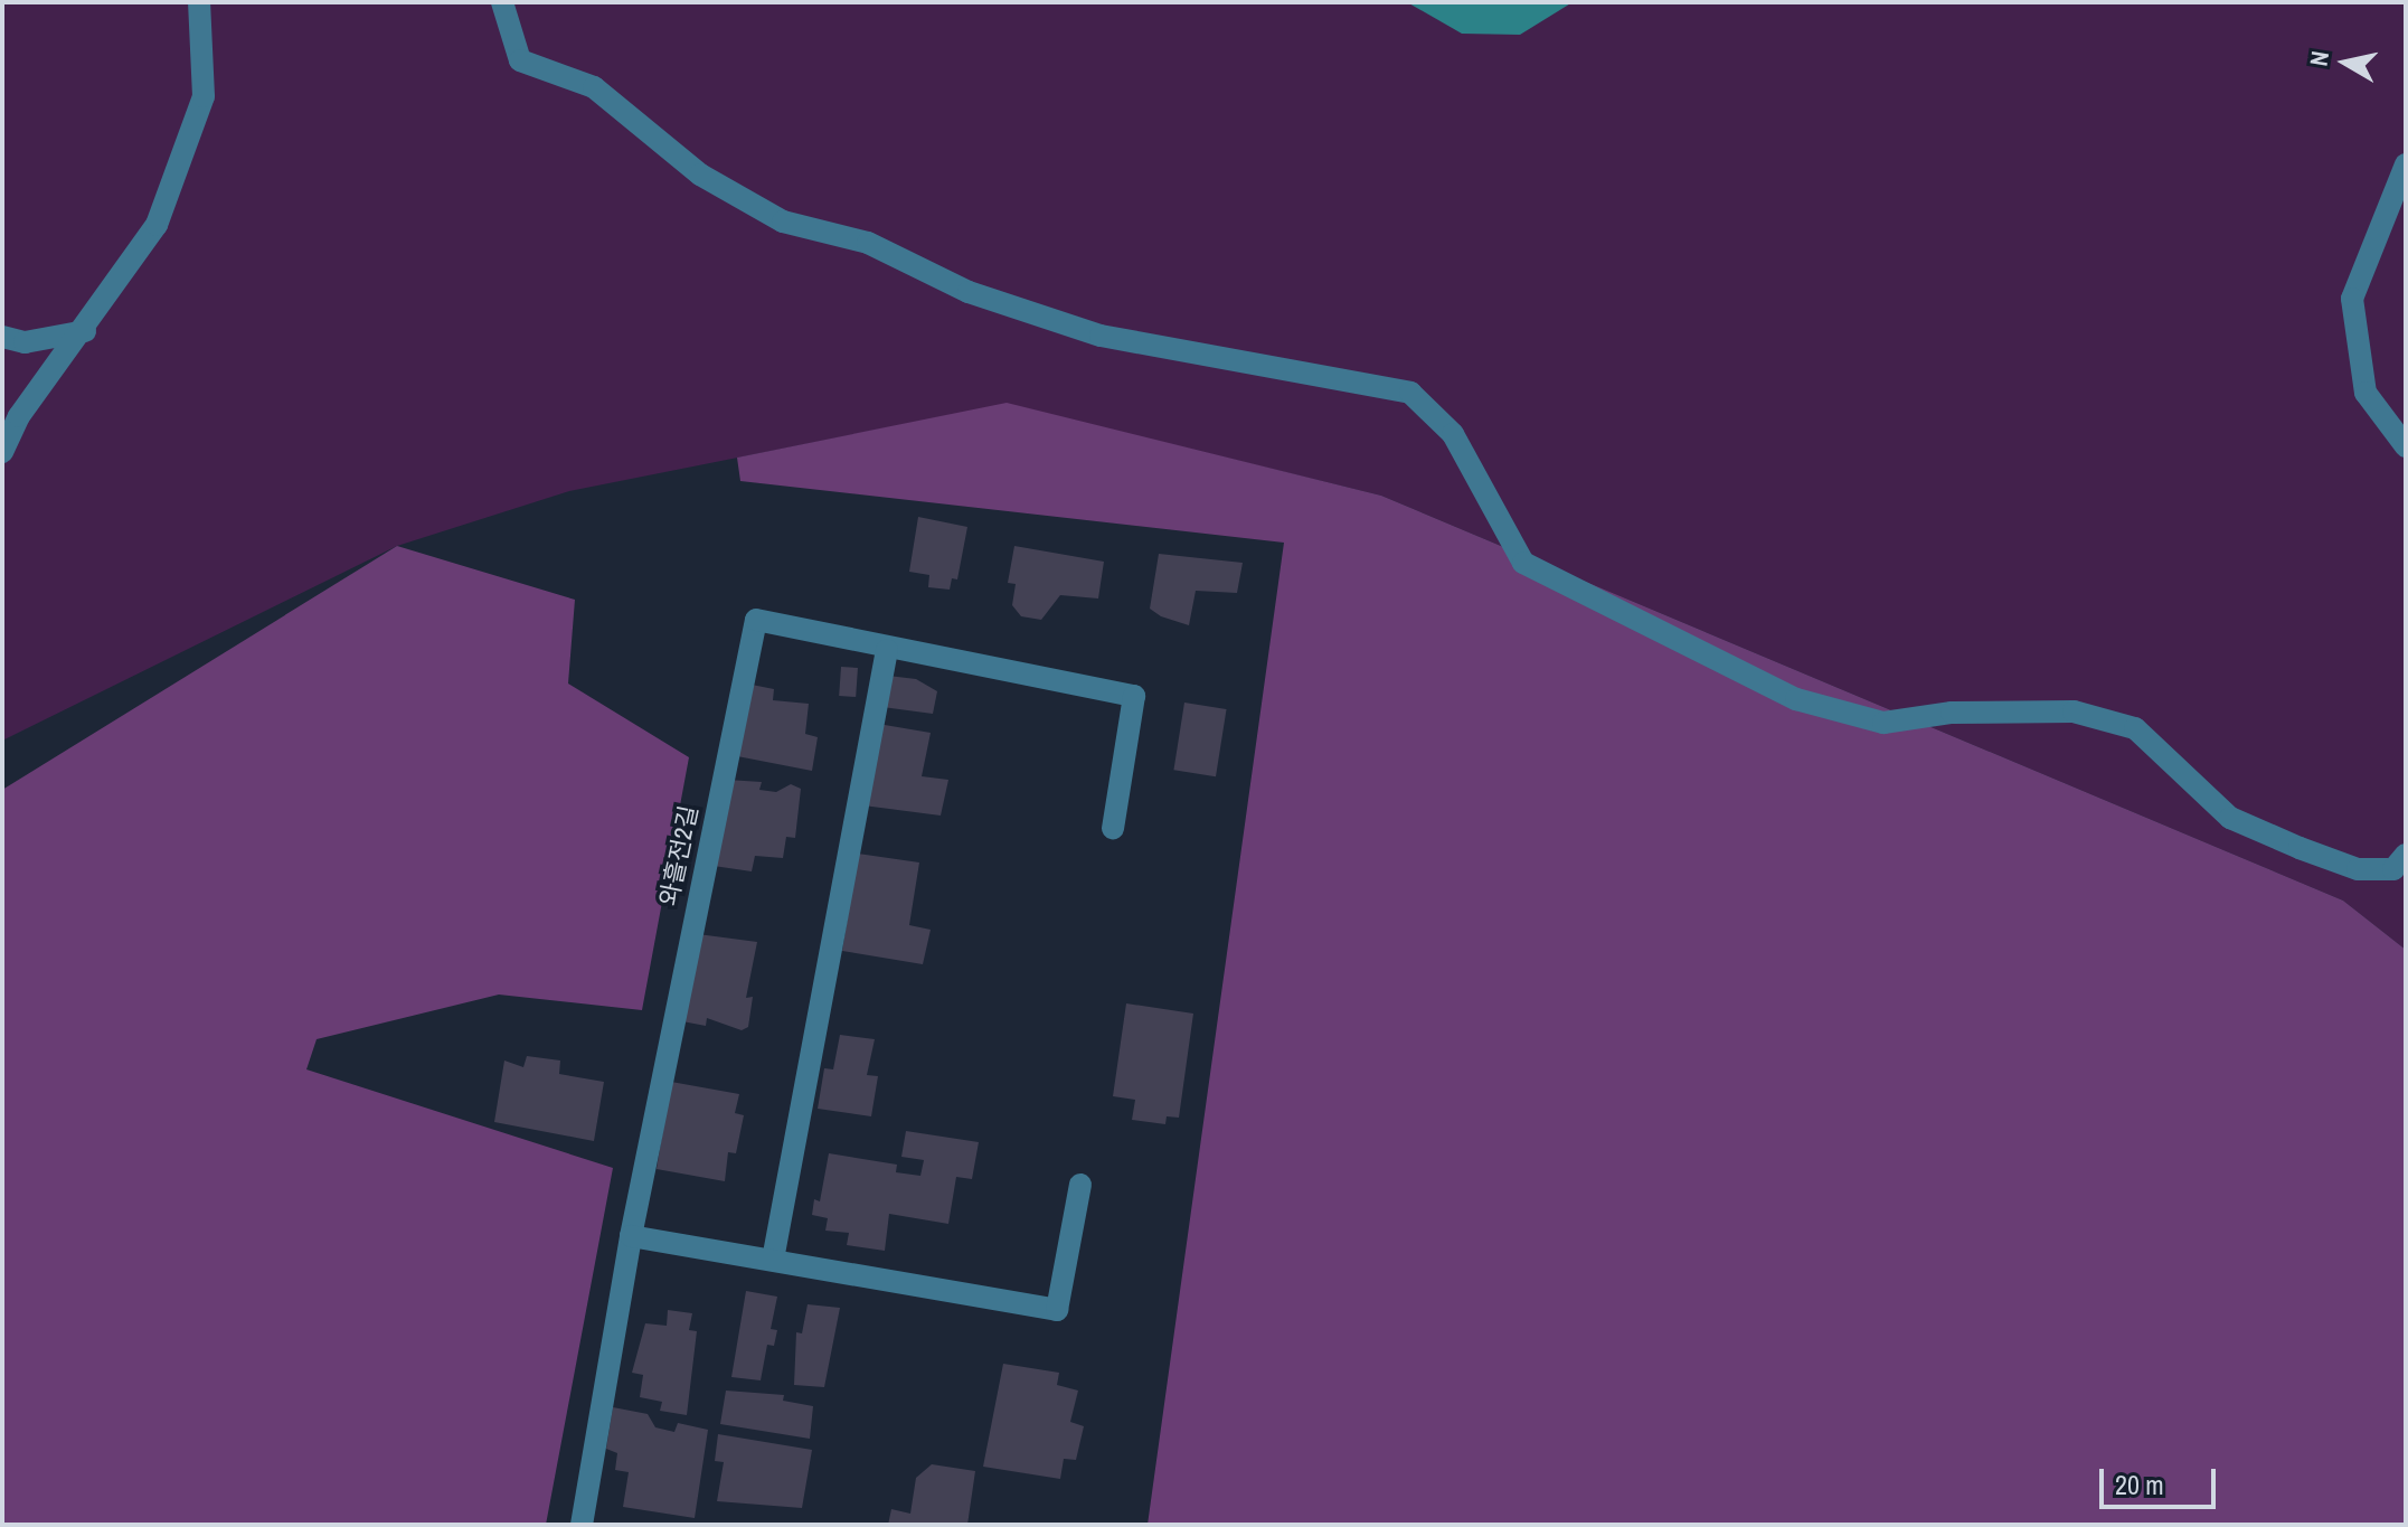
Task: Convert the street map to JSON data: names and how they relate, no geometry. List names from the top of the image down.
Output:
{
  "streets": {
    "street": ["와흘전2길"]
  },
  "scale_bar": "20 m",
  "north": "left"
}
